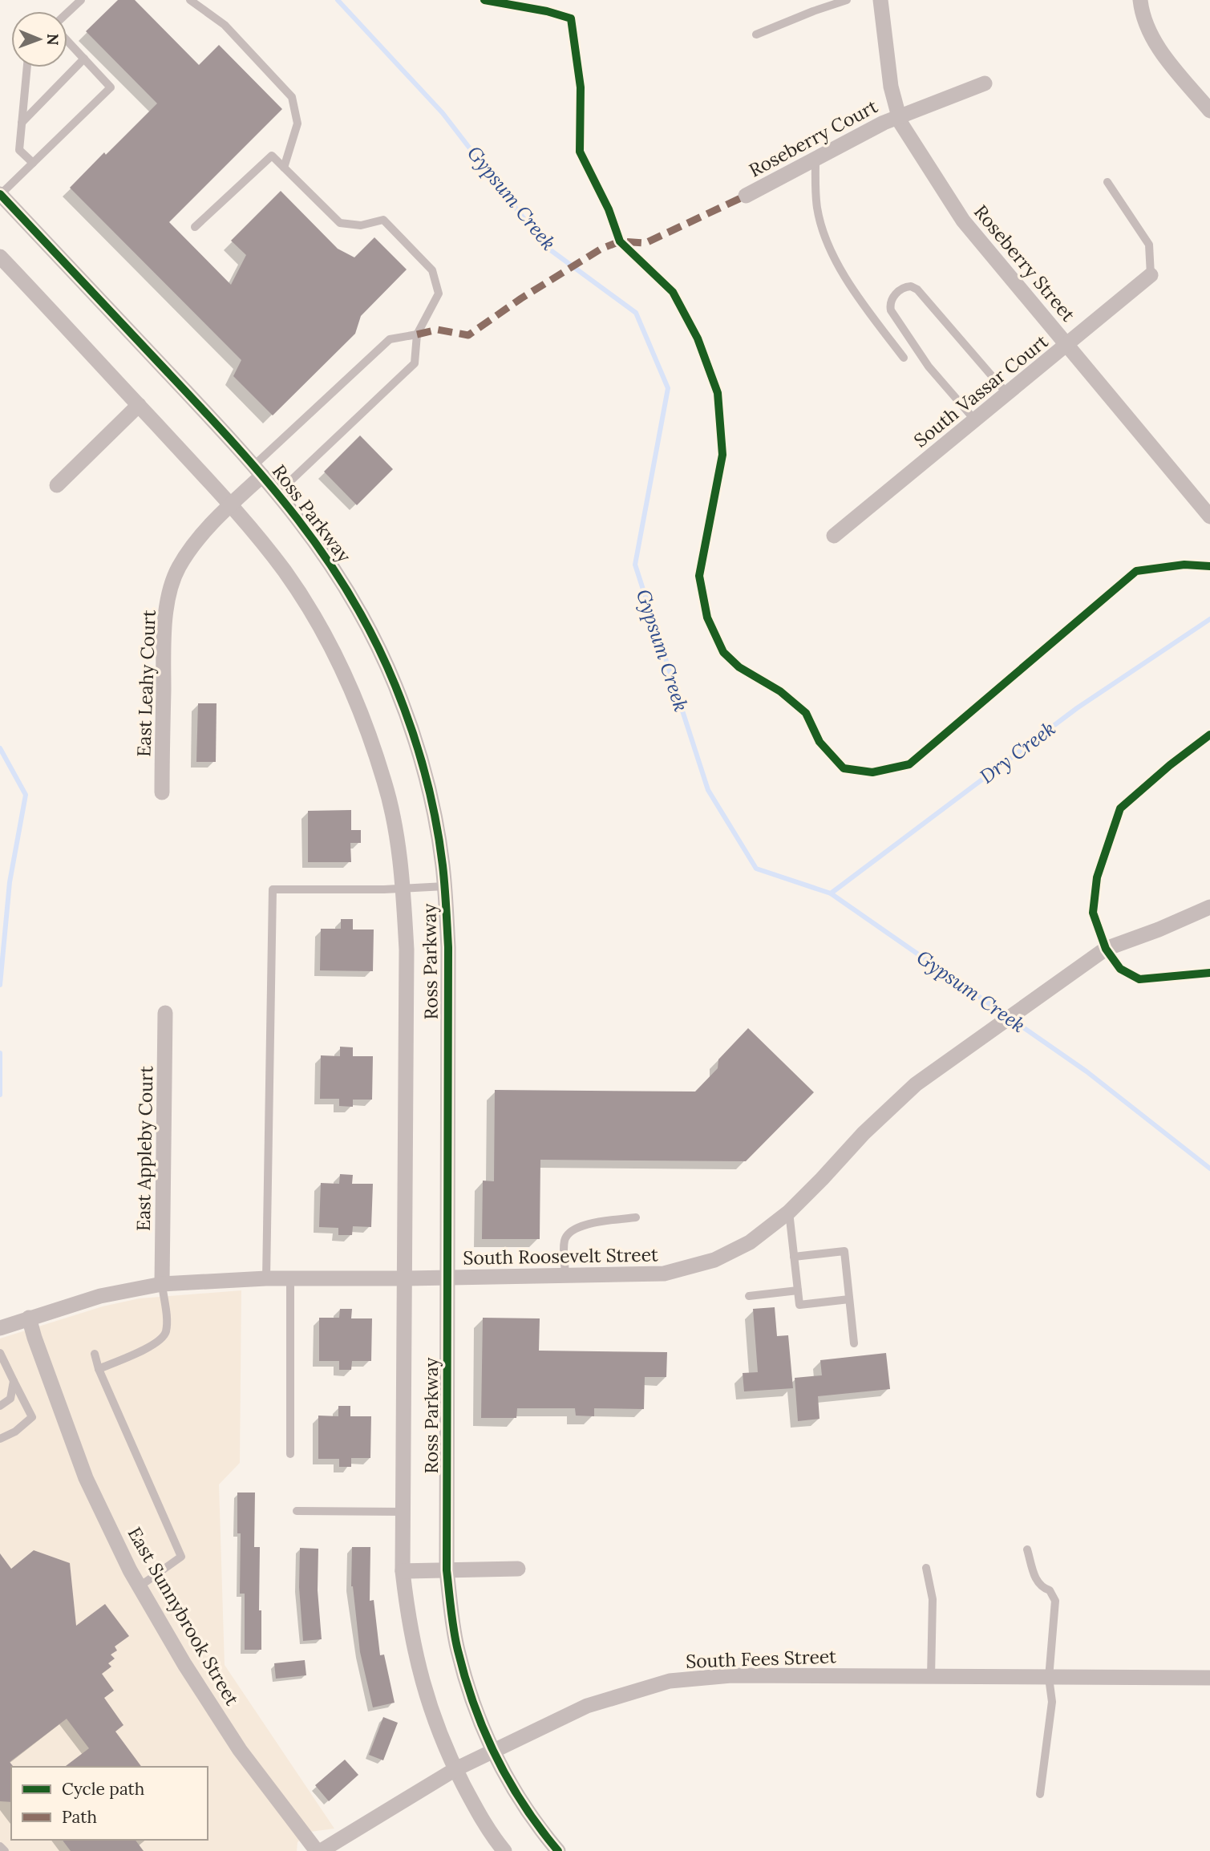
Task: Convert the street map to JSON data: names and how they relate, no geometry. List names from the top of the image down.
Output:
{
  "streets": {
    "street": [
      "Roseberry Court",
      "Roseberry Street",
      "South Vassar Court",
      "Ross Parkway",
      "East Leahy Court",
      "East Appleby Court",
      "South Roosevelt Street",
      "East Sunnybrook Street",
      "South Fees Street"
    ]
  },
  "crossings": [
    ["Roseberry Court", "Roseberry Street"],
    ["Roseberry Street", "South Vassar Court"],
    ["Ross Parkway", "East Leahy Court"],
    ["Ross Parkway", "South Roosevelt Street"],
    ["Ross Parkway", "South Fees Street"],
    ["East Appleby Court", "South Roosevelt Street"],
    ["South Roosevelt Street", "East Sunnybrook Street"]
  ],
  "water": ["Gypsum Creek", "Dry Creek"],
  "legend": ["Cycle path", "Path"],
  "north": "right"
}
